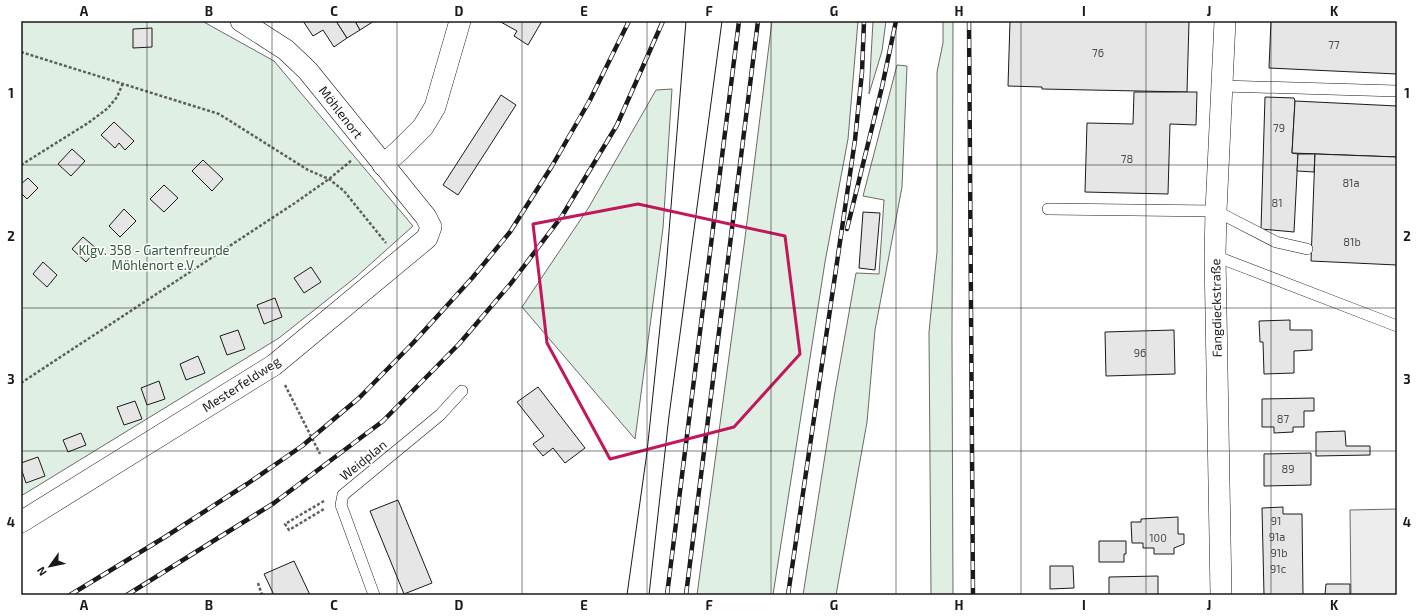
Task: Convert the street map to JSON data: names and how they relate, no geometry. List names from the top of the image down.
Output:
{
  "streets": {
    "street": ["Möhlenort", "Fangdieckstraße", "Mesterfeldweg"],
    "lane": ["Weidplan"]
  },
  "crossings": [
    ["Möhlenort", "Mesterfeldweg"]
  ],
  "parks": ["Klgv. 358 - Gartenfreunde Möhlenort e.V."],
  "house_numbers": [
    "77",
    "76",
    "79",
    "78",
    "81a",
    "81",
    "81b",
    "96",
    "87",
    "89",
    "91",
    "91a",
    "100",
    "91b",
    "91c"
  ],
  "north": "bottom left",
  "grid": {
    "columns": [
      "A",
      "B",
      "C",
      "D",
      "E",
      "F",
      "G",
      "H",
      "I",
      "J",
      "K"
    ],
    "rows": [
      "1",
      "2",
      "3",
      "4"
    ]
  }
}
